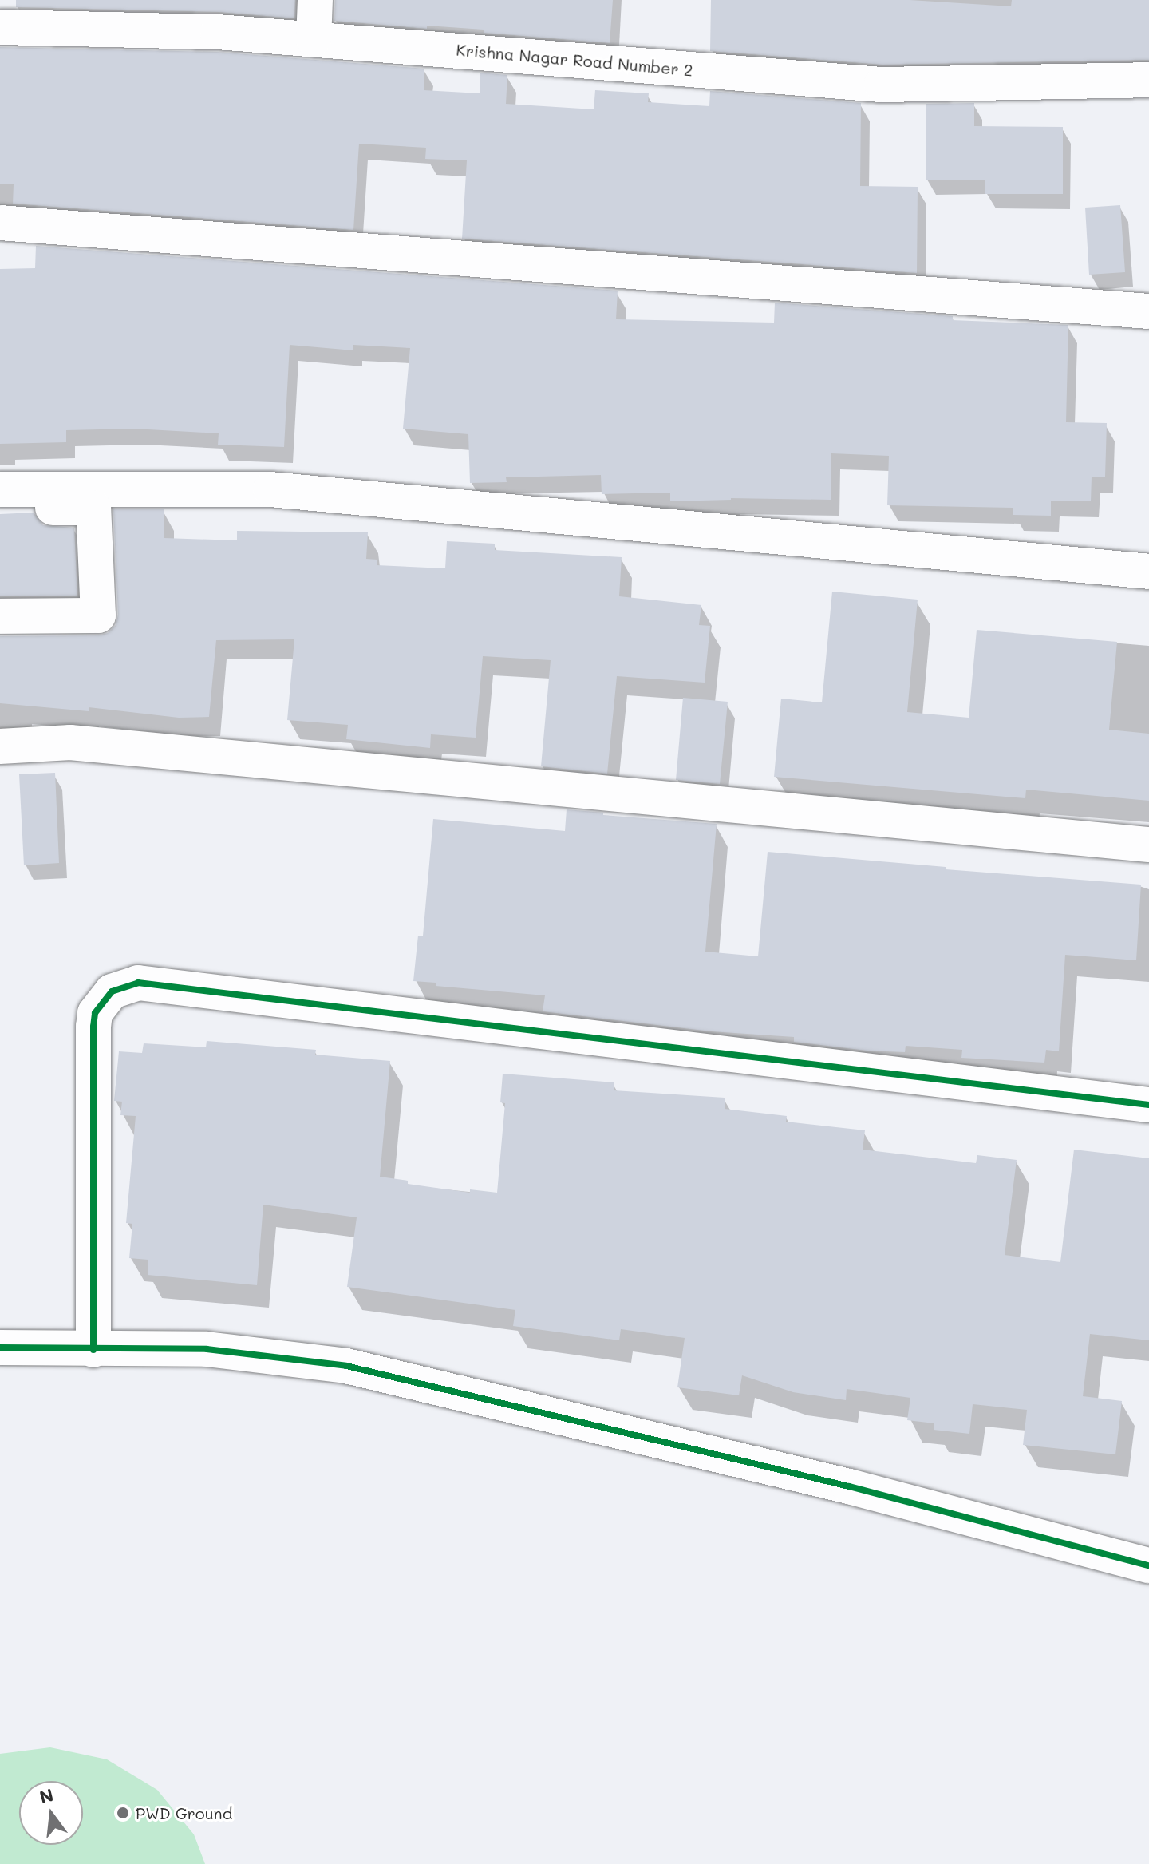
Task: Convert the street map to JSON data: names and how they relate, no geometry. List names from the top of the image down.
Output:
{
  "streets": {
    "street": ["Krishna Nagar Road Number 2"]
  },
  "places": ["PWD Ground"],
  "north": "top"
}
